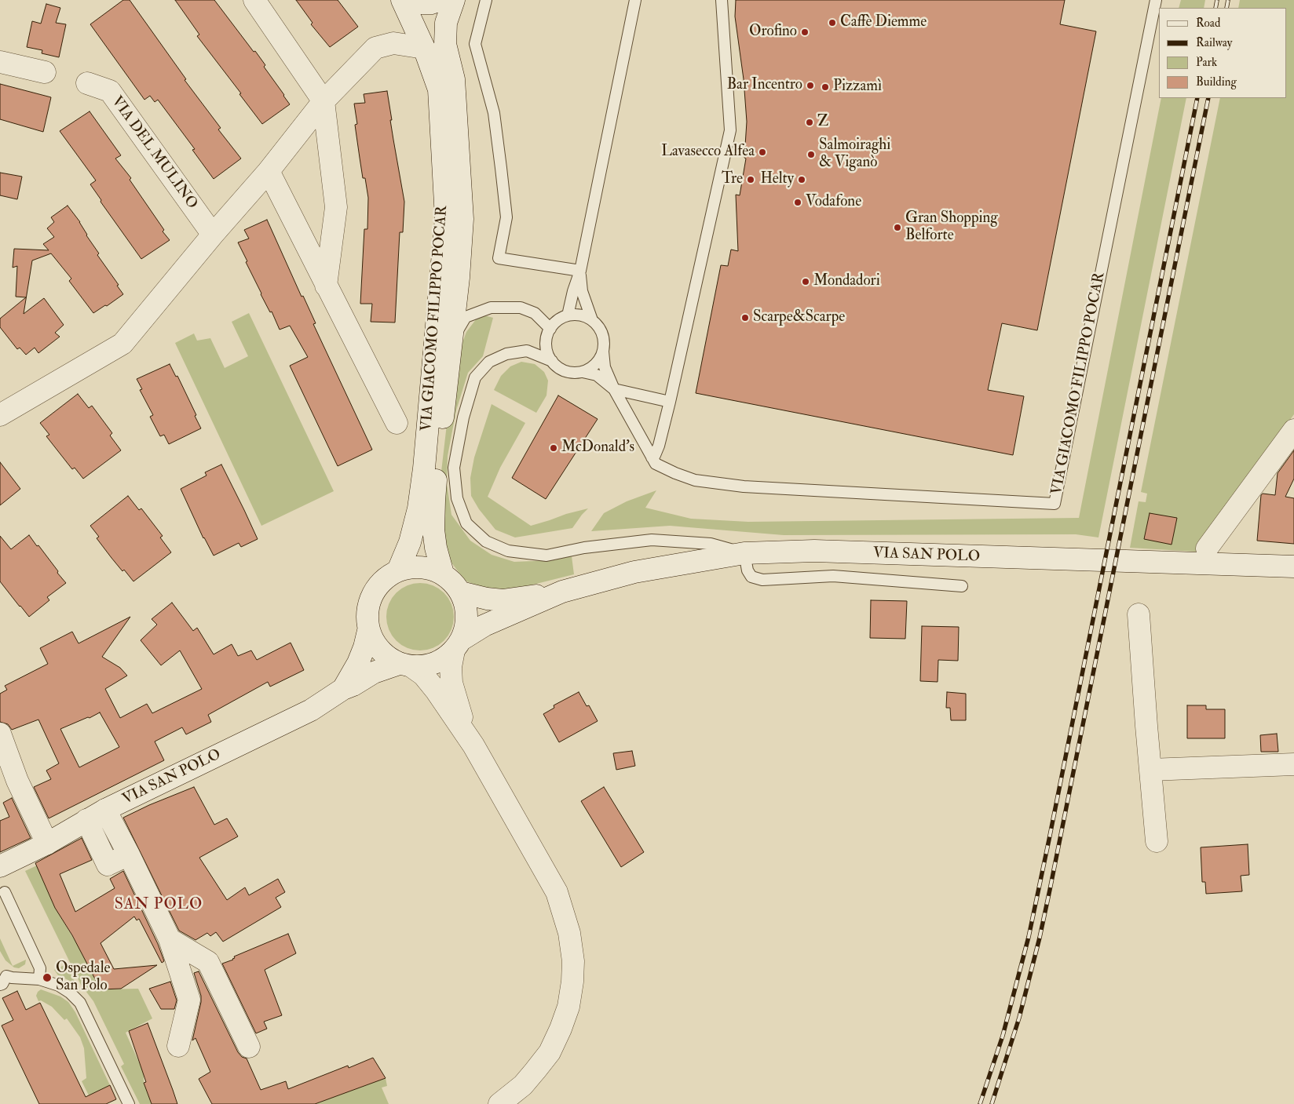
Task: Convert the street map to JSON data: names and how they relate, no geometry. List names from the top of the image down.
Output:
{
  "streets": {
    "street": ["VIA DEL MULINO", "VIA GIACOMO FILIPPO POCAR", "VIA SAN POLO"]
  },
  "crossings": [
    ["VIA GIACOMO FILIPPO POCAR", "VIA SAN POLO"]
  ],
  "districts": ["SAN POLO"],
  "places": [
    "Caffè Diemme",
    "Orofino",
    "Bar Incentro",
    "Pizzamì",
    "Z",
    "Lavasecco Alfea",
    "Salmoiraghi & Viganò",
    "Tre",
    "Helty",
    "Vodafone",
    "Gran Shopping Belforte",
    "Mondadori",
    "Scarpe&Scarpe",
    "McDonald's",
    "Ospedale San Polo"
  ],
  "legend": [
    "Road",
    "Railway",
    "Park",
    "Building"
  ]
}
